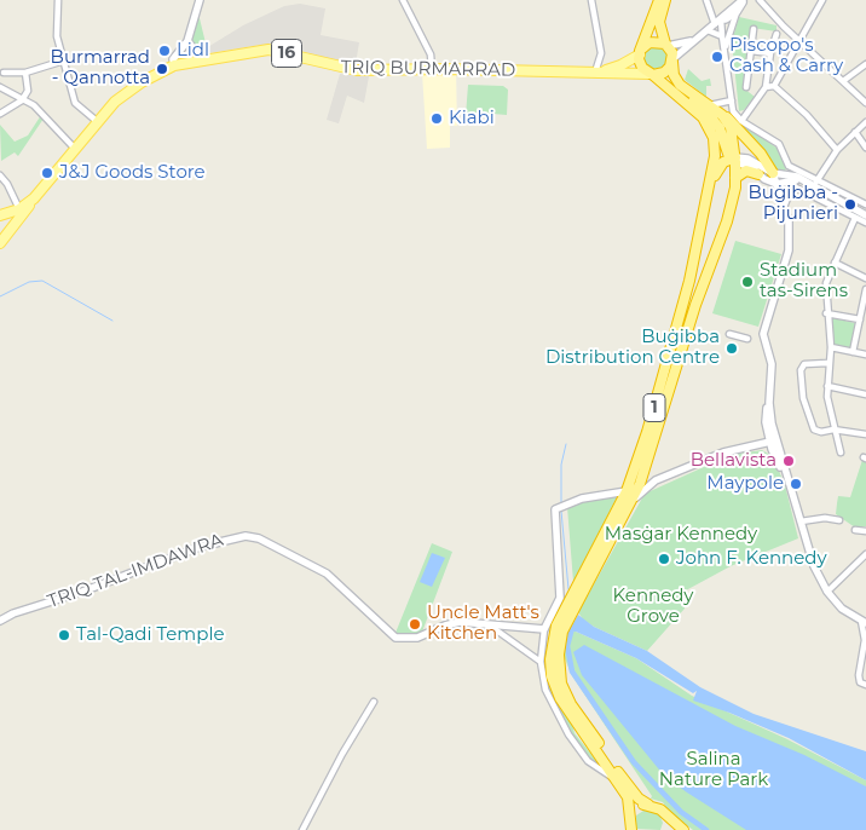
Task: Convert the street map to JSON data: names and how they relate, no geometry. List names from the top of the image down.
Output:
{
  "streets": {
    "highway": ["1"],
    "main road": ["16", "TRIQ BURMARRAD"],
    "street": ["TRIQ TAL-IMDAWRA"]
  },
  "crossings": [
    ["16", "TRIQ BURMARRAD"],
    ["TRIQ BURMARRAD", "1"]
  ],
  "parks": ["Masġar Kennedy", "Kennedy Grove", "Salina Nature Park"],
  "places": [
    "Lidl",
    "Piscopo's Cash & Carry",
    "Burmarrad - Qannotta",
    "Kiabi",
    "J&J Goods Store",
    "Buġibba - Pijunieri",
    "Stadium tas-Sirens",
    "Buġibba Distribution Centre",
    "Bellavista",
    "Maypole",
    "John F. Kennedy",
    "Uncle Matt's Kitchen",
    "Tal-Qadi Temple"
  ]
}
